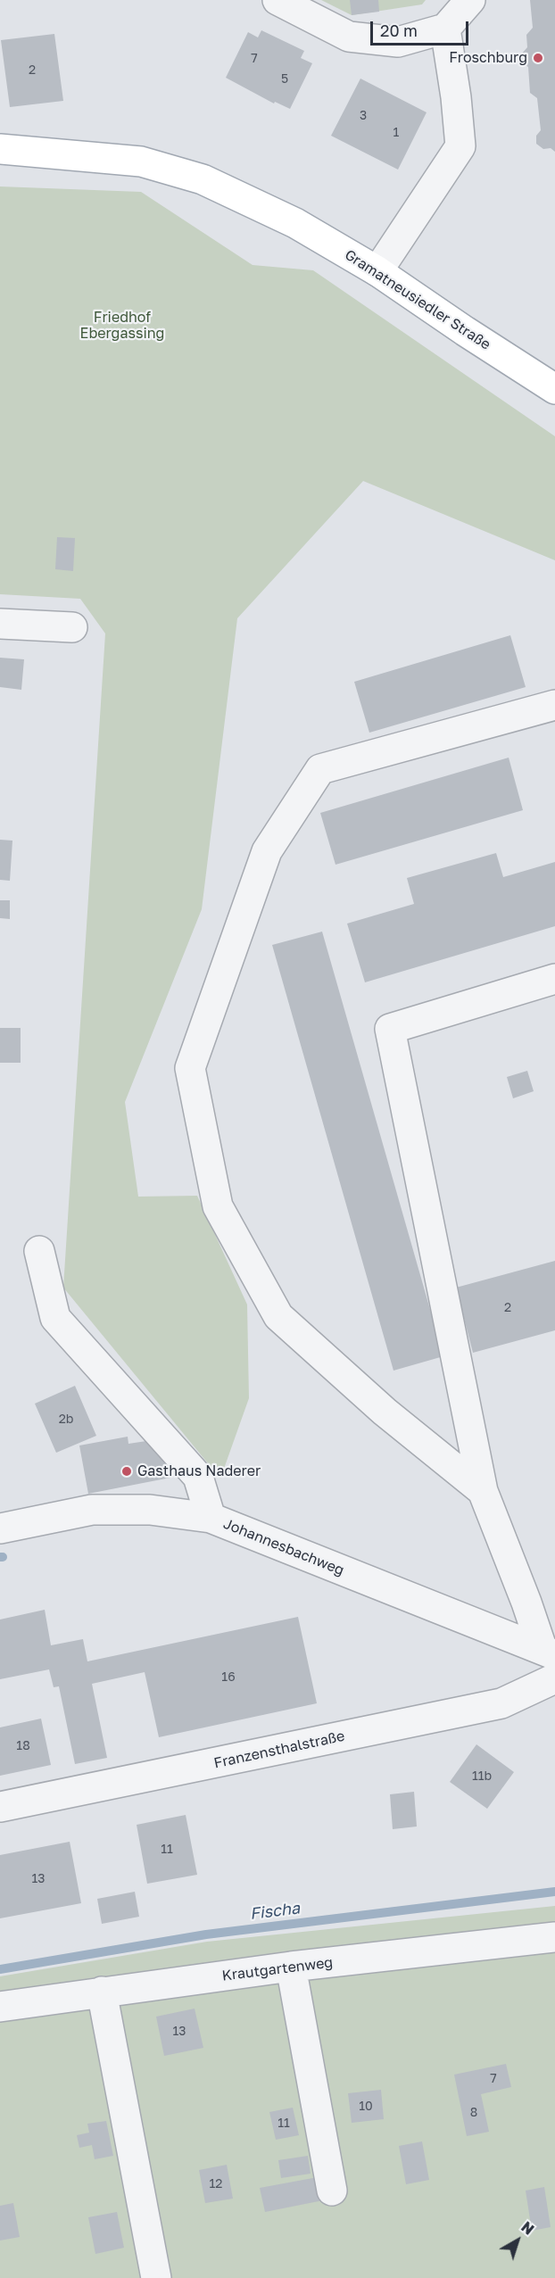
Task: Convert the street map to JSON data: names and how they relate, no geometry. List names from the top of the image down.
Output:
{
  "streets": {
    "main road": ["Gramatneusiedler Straße"],
    "street": ["Johannesbachweg", "Franzensthalstraße", "Krautgartenweg"]
  },
  "water": ["Fischa"],
  "parks": ["Friedhof Ebergassing"],
  "places": ["Froschburg", "Gasthaus Naderer"],
  "house_numbers": [
    "7",
    "2",
    "5",
    "3",
    "1",
    "2",
    "2b",
    "16",
    "18",
    "11b",
    "11",
    "13",
    "13",
    "7",
    "10",
    "8",
    "11",
    "12"
  ],
  "scale_bar": "20 m",
  "north": "top right"
}
